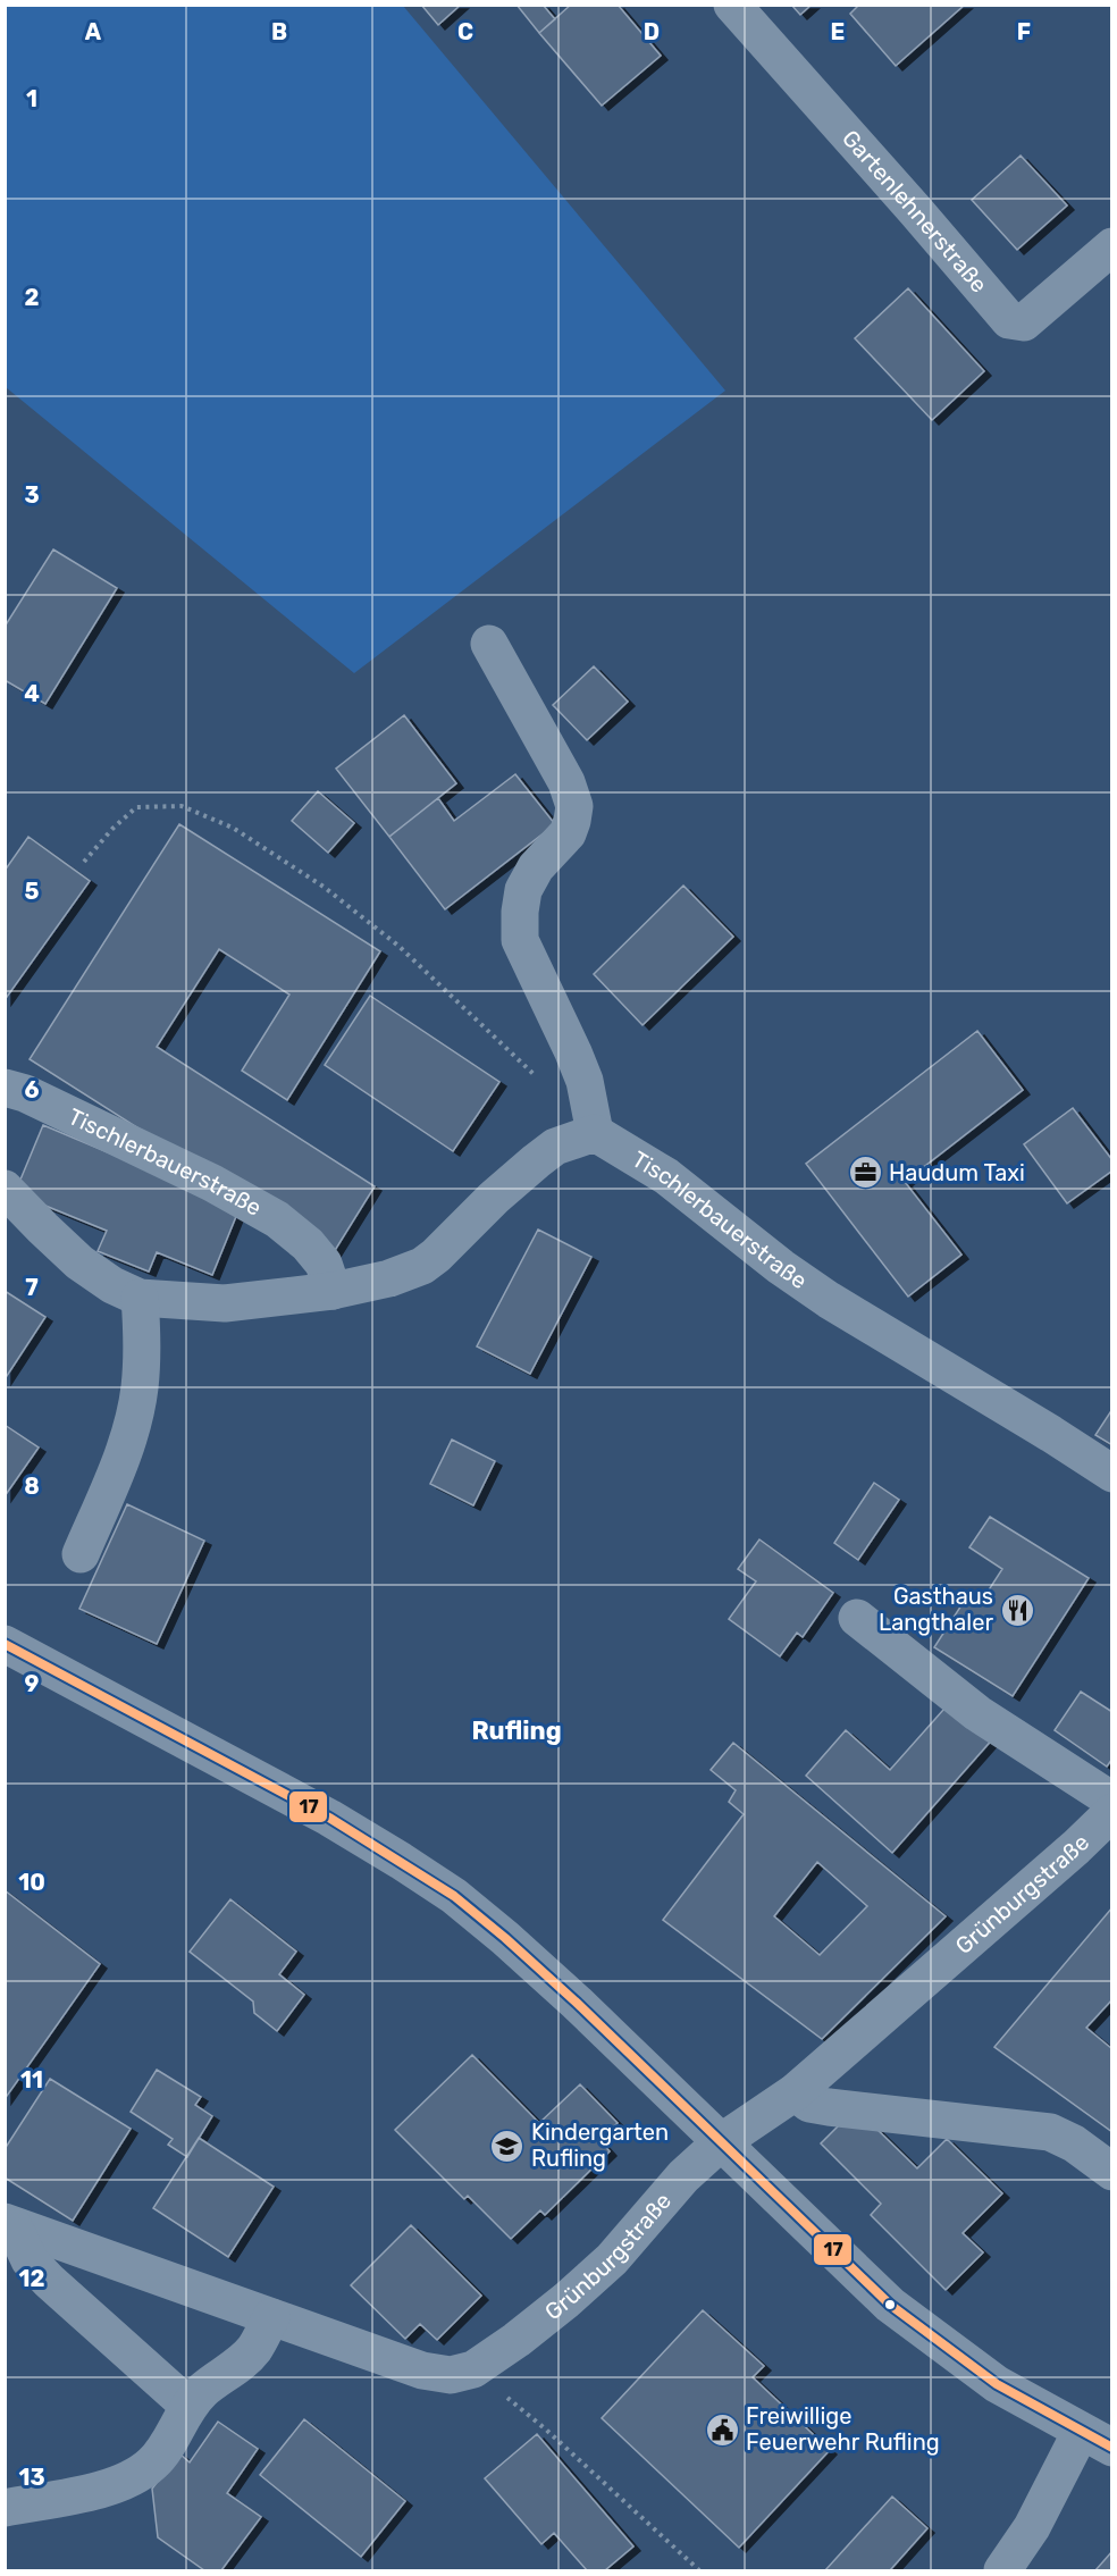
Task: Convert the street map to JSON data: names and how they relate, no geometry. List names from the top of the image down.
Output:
{
  "streets": {
    "street": ["Gartenlehnerstraße", "Tischlerbauerstraße", "Grünburgstraße"]
  },
  "districts": ["Rufling"],
  "places": {
    "office": ["Haudum Taxi"],
    "restaurant": ["Gasthaus Langthaler"],
    "school or university": ["Kindergarten Rufling"],
    "public building": ["Freiwillige Feuerwehr Rufling"]
  },
  "lines": ["transit line 17"],
  "grid": {
    "columns": [
      "A",
      "B",
      "C",
      "D",
      "E",
      "F"
    ],
    "rows": [
      "1",
      "2",
      "3",
      "4",
      "5",
      "6",
      "7",
      "8",
      "9",
      "10",
      "11",
      "12",
      "13"
    ]
  }
}
